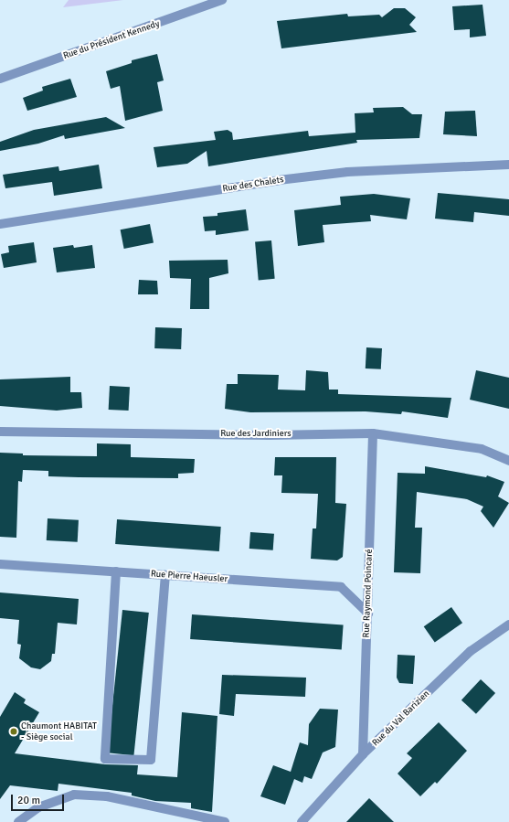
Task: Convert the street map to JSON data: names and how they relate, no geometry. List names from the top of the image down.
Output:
{
  "streets": {
    "street": [
      "Rue du Président Kennedy",
      "Rue des Chalets",
      "Rue des Jardiniers",
      "Rue Pierre Haeusler",
      "Rue Raymond Poincaré",
      "Rue du Val Barizien"
    ]
  },
  "crossings": [
    ["Rue des Jardiniers", "Rue Raymond Poincaré"],
    ["Rue Pierre Haeusler", "Rue Raymond Poincaré"],
    ["Rue Raymond Poincaré", "Rue du Val Barizien"]
  ],
  "places": ["Chaumont HABITAT - Siège social"],
  "scale_bar": "20 m"
}
